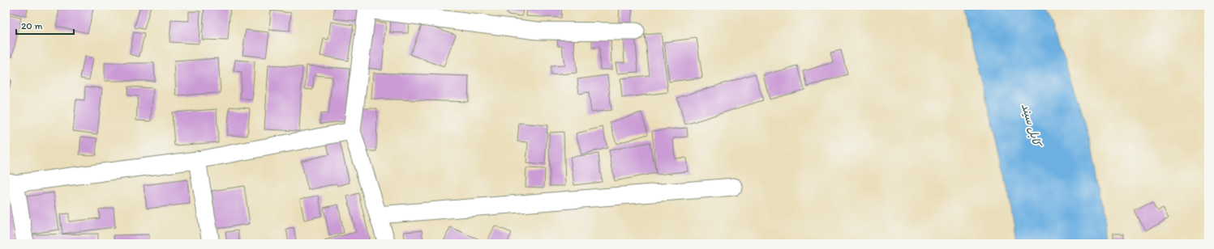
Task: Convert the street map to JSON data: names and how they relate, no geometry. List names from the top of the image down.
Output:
{
  "water": ["کابل سيند"],
  "scale_bar": "20 m"
}
